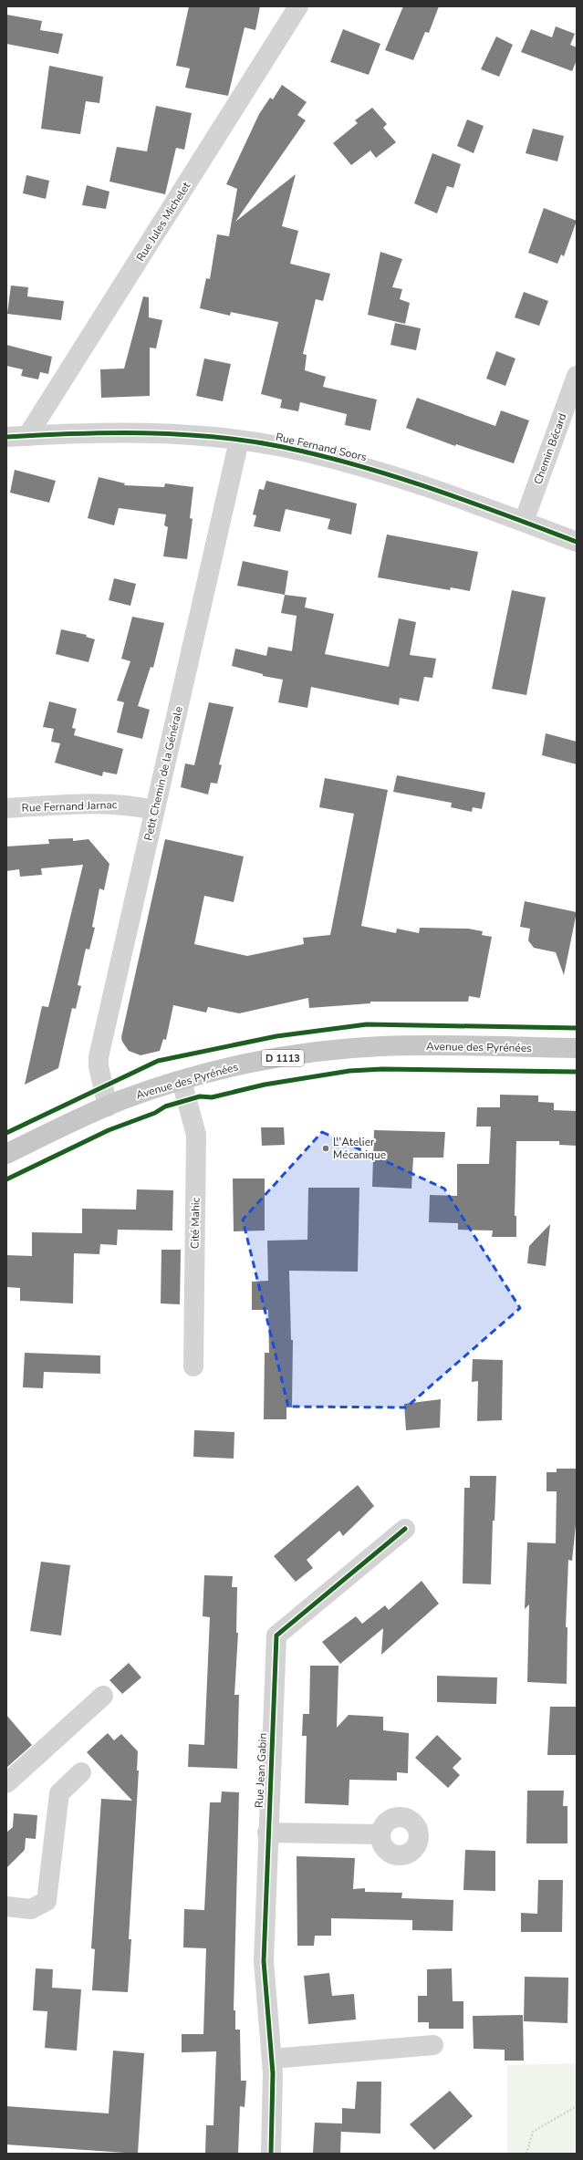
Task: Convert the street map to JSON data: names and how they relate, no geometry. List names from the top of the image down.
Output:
{
  "streets": {
    "main road": ["Avenue des Pyrénées", "D 1113"],
    "street": [
      "Rue Jules Michelet",
      "Rue Fernand Soors",
      "Chemin Bécard",
      "Petit Chemin de la Générale",
      "Rue Fernand Jarnac",
      "Cité Mahic",
      "Rue Jean Gabin"
    ]
  },
  "crossings": [
    ["Rue Jules Michelet", "Rue Fernand Soors"],
    ["Rue Fernand Soors", "Chemin Bécard"],
    ["Rue Fernand Soors", "Petit Chemin de la Générale"],
    ["Petit Chemin de la Générale", "Rue Fernand Jarnac"],
    ["Petit Chemin de la Générale", "Avenue des Pyrénées"],
    ["Avenue des Pyrénées", "Cité Mahic"]
  ],
  "places": ["L'Atelier Mécanique"]
}
